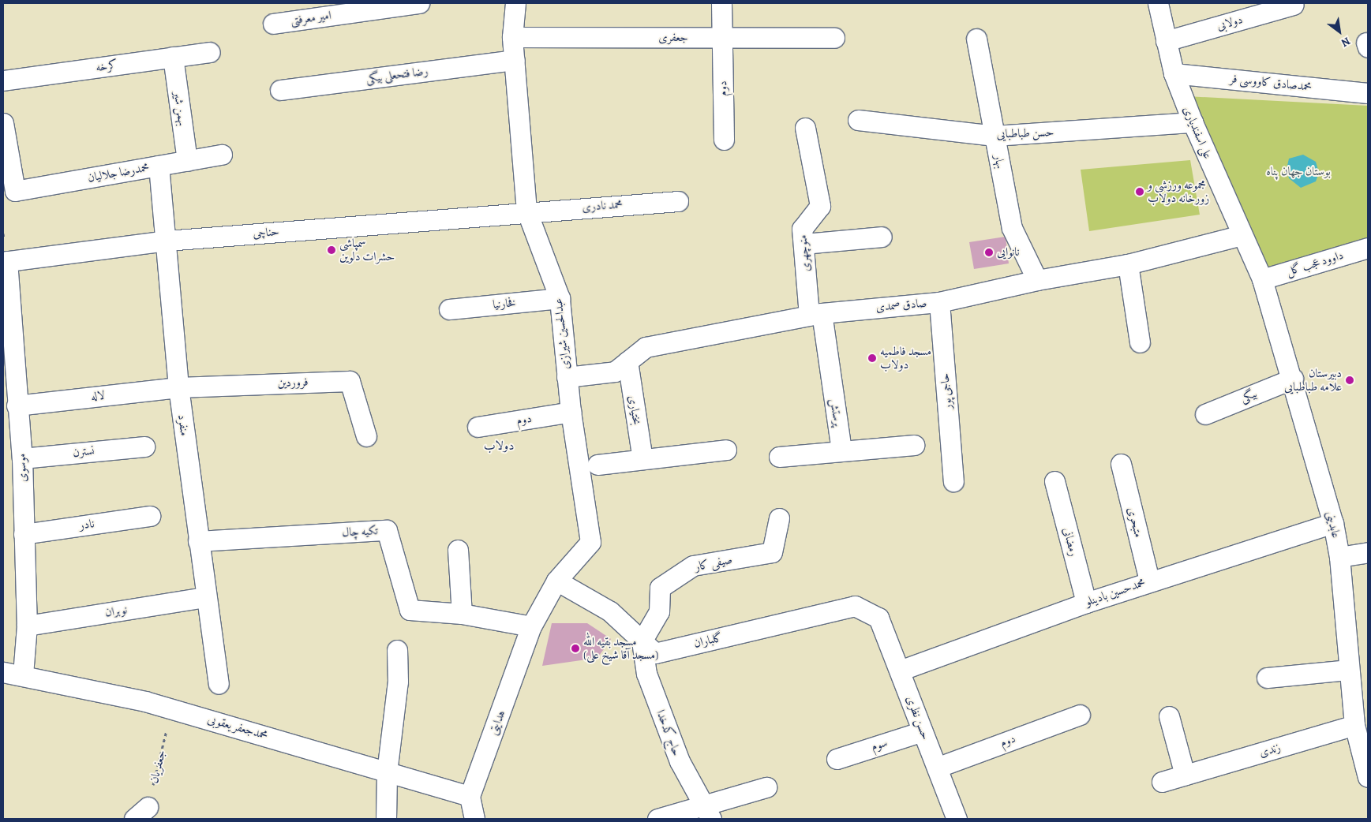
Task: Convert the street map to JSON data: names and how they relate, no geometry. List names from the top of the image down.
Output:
{
  "streets": {
    "street": [
      "امیر معرفتی",
      "دولابی",
      "جعفری",
      "کرخه",
      "رضا فتحعلی بیگی",
      "محمدصادق کاووسی فر",
      "دوم",
      "بهمن شیر",
      "علی اسفندیاری",
      "حسن طباطبایی",
      "بهار",
      "محمدرضا جلالیان",
      "محمد نادری",
      "حناچی",
      "منوچهری",
      "داوود عجب گل",
      "فخارنیا",
      "صادق صمدی",
      "عبدالحسین شیرازی",
      "فروردین",
      "حاجی پور",
      "لاله",
      "بیگی",
      "بختیاری",
      "پرستش",
      "منفرد",
      "نسترن",
      "موسوی",
      "متبحری",
      "نادر",
      "عابدینی",
      "تکیه چال",
      "رمضانی",
      "صیفی کار",
      "محمدحسین بادینلو",
      "نوبران",
      "گلباران",
      "حسن نظری",
      "هدایتی",
      "محمدجعفر یعقوبی",
      "حاج کدخدا",
      "سوم",
      "زندی"
    ],
    "path": ["جعفریان"]
  },
  "crossings": [
    ["دولابی", "علی اسفندیاری"],
    ["جعفری", "دوم"],
    ["جعفری", "عبدالحسین شیرازی"],
    ["کرخه", "بهمن شیر"],
    ["رضا فتحعلی بیگی", "عبدالحسین شیرازی"],
    ["محمدصادق کاووسی فر", "علی اسفندیاری"],
    ["دوم", "عبدالحسین شیرازی"],
    ["دوم", "حسن نظری"],
    ["بهمن شیر", "محمدرضا جلالیان"],
    ["علی اسفندیاری", "حسن طباطبایی"],
    ["علی اسفندیاری", "داوود عجب گل"],
    ["علی اسفندیاری", "صادق صمدی"],
    ["علی اسفندیاری", "عابدینی"],
    ["حسن طباطبایی", "بهار"],
    ["بهار", "صادق صمدی"],
    ["محمدرضا جلالیان", "منفرد"],
    ["محمد نادری", "حناچی"],
    ["محمد نادری", "عبدالحسین شیرازی"],
    ["حناچی", "عبدالحسین شیرازی"],
    ["حناچی", "منفرد"],
    ["حناچی", "موسوی"],
    ["منوچهری", "صادق صمدی"],
    ["منوچهری", "پرستش"],
    ["داوود عجب گل", "عابدینی"],
    ["فخارنیا", "عبدالحسین شیرازی"],
    ["صادق صمدی", "عبدالحسین شیرازی"],
    ["صادق صمدی", "حاجی پور"],
    ["صادق صمدی", "بختیاری"],
    ["صادق صمدی", "پرستش"],
    ["عبدالحسین شیرازی", "تکیه چال"],
    ["عبدالحسین شیرازی", "گلباران"],
    ["عبدالحسین شیرازی", "هدایتی"],
    ["فروردین", "لاله"],
    ["فروردین", "منفرد"],
    ["لاله", "منفرد"],
    ["لاله", "موسوی"],
    ["بیگی", "عابدینی"],
    ["منفرد", "تکیه چال"],
    ["منفرد", "نوبران"],
    ["نسترن", "موسوی"],
    ["موسوی", "نادر"],
    ["موسوی", "نوبران"],
    ["موسوی", "محمدجعفر یعقوبی"],
    ["متبحری", "محمدحسین بادینلو"],
    ["عابدینی", "محمدحسین بادینلو"],
    ["عابدینی", "زندی"],
    ["تکیه چال", "هدایتی"],
    ["رمضانی", "محمدحسین بادینلو"],
    ["صیفی کار", "گلباران"],
    ["صیفی کار", "حاج کدخدا"],
    ["محمدحسین بادینلو", "حسن نظری"],
    ["گلباران", "حسن نظری"],
    ["گلباران", "حاج کدخدا"],
    ["حسن نظری", "سوم"],
    ["هدایتی", "محمدجعفر یعقوبی"],
    ["محمدجعفر یعقوبی", "جعفریان"]
  ],
  "districts": ["دولاب"],
  "parks": ["بوستان جهان پناه"],
  "places": [
    "مجموعه ورزشی و زورخانه دولاب",
    "سمپاشی حشرات دلوین",
    "نانوایی",
    "مسجد فاطمیه دولاب",
    "دبیرستان علامه طباطبایی",
    "مسجد بقیه الله (مسجد آقا شیخ علی)"
  ],
  "north": "bottom right"
}
